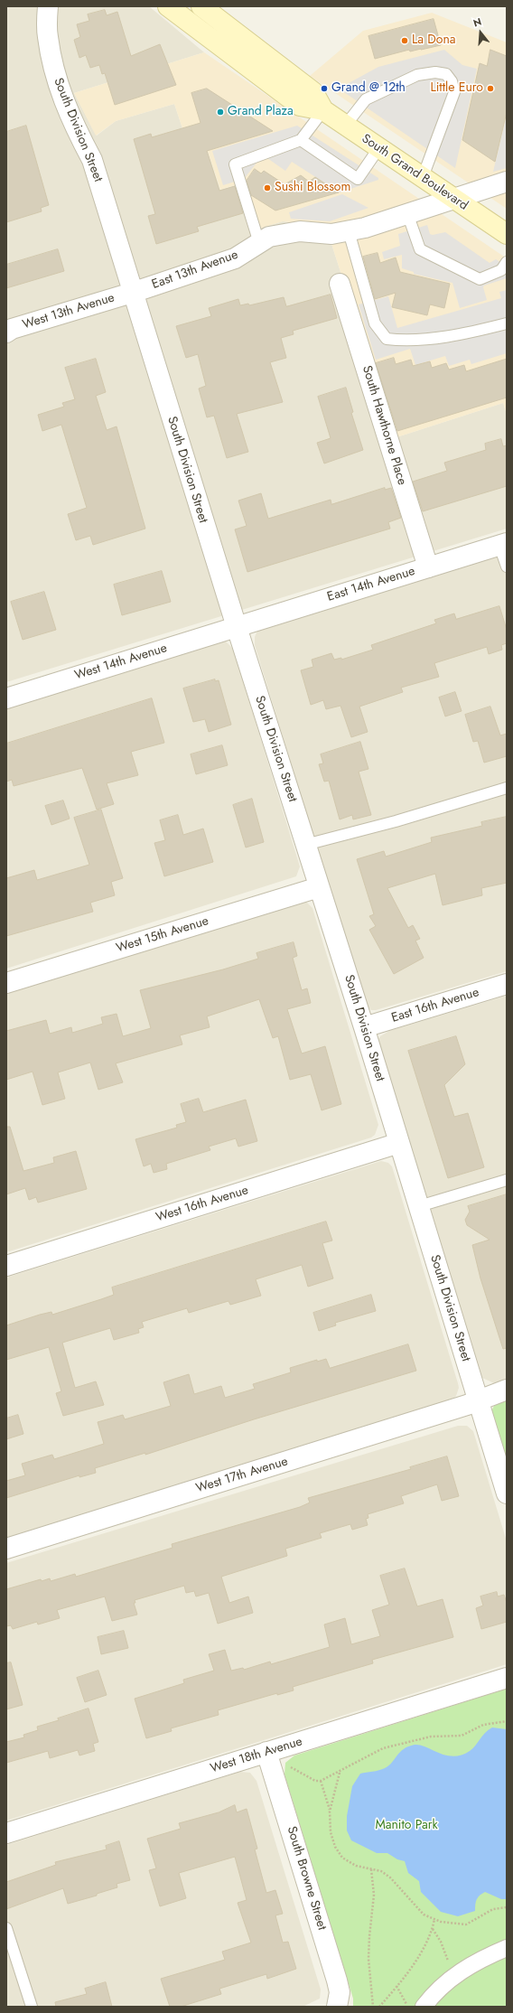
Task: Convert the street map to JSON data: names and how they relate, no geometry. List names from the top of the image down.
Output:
{
  "streets": {
    "main road": ["South Grand Boulevard"],
    "street": [
      "South Division Street",
      "East 13th Avenue",
      "West 13th Avenue",
      "South Hawthorne Place",
      "East 14th Avenue",
      "West 14th Avenue",
      "West 15th Avenue",
      "East 16th Avenue",
      "West 16th Avenue",
      "West 17th Avenue",
      "West 18th Avenue",
      "South Browne Street"
    ]
  },
  "crossings": [
    ["South Division Street", "East 13th Avenue"],
    ["South Division Street", "West 13th Avenue"],
    ["South Division Street", "East 14th Avenue"],
    ["South Division Street", "West 14th Avenue"],
    ["South Division Street", "West 15th Avenue"],
    ["South Division Street", "East 16th Avenue"],
    ["South Division Street", "West 16th Avenue"],
    ["South Division Street", "West 17th Avenue"],
    ["South Grand Boulevard", "East 13th Avenue"],
    ["East 13th Avenue", "West 13th Avenue"],
    ["South Hawthorne Place", "East 14th Avenue"],
    ["East 14th Avenue", "West 14th Avenue"],
    ["West 18th Avenue", "South Browne Street"]
  ],
  "parks": ["Manito Park"],
  "places": [
    "La Dona",
    "Grand @ 12th",
    "Little Euro",
    "Grand Plaza",
    "Sushi Blossom"
  ],
  "north": "top"
}
